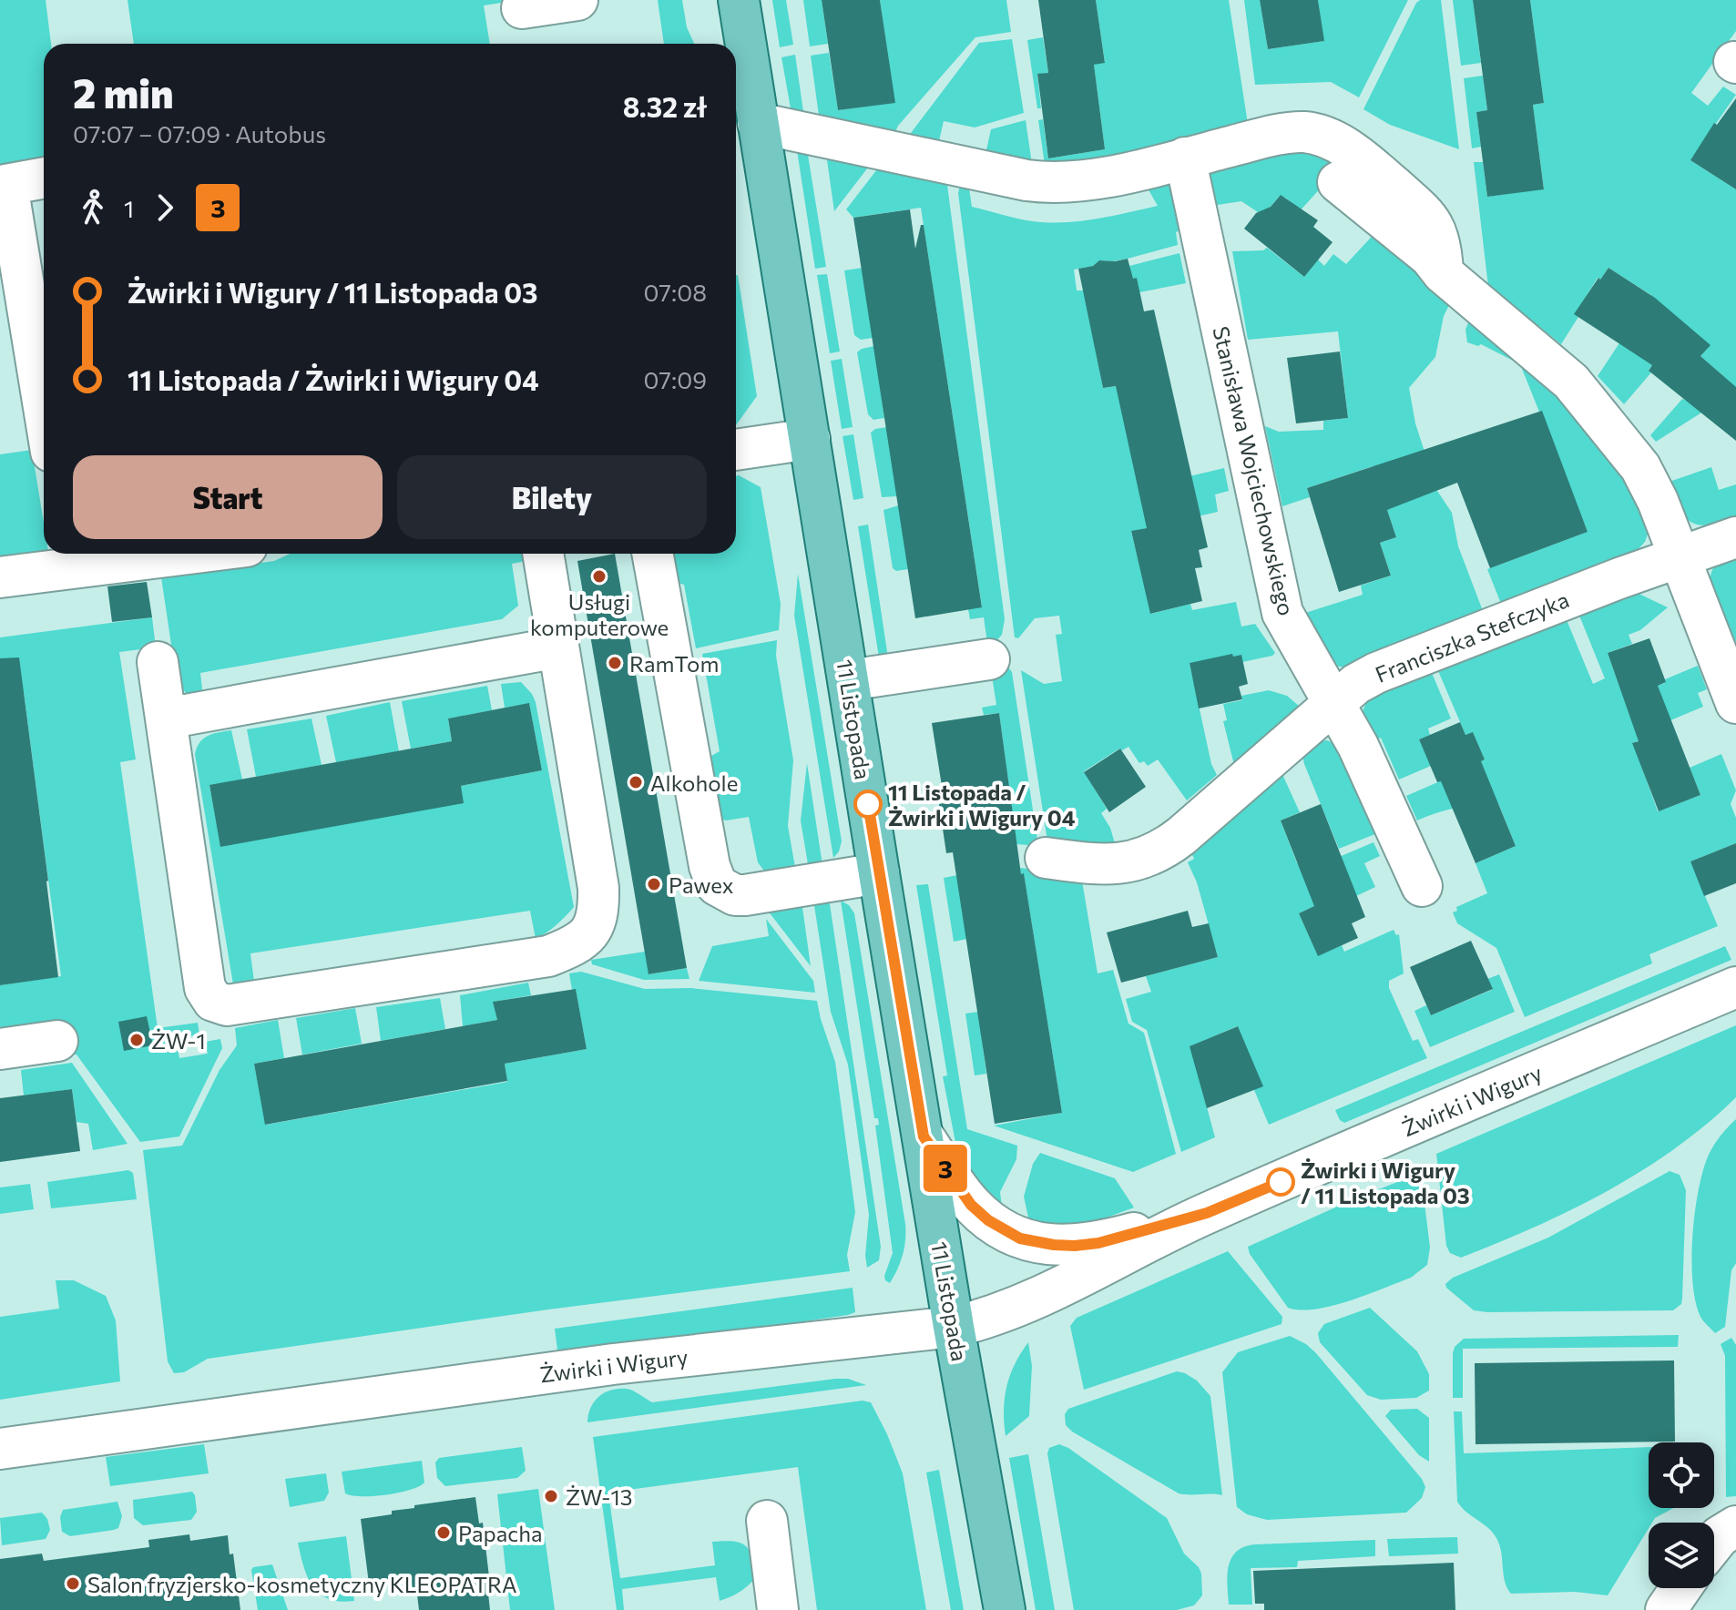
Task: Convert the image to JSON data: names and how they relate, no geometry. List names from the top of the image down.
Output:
{
  "streets": {
    "main road": ["11 Listopada"],
    "street": ["Stanisława Wojciechowskiego", "Franciszka Stefczyka", "Żwirki i Wigury"]
  },
  "crossings": [
    ["Stanisława Wojciechowskiego", "Franciszka Stefczyka"],
    ["11 Listopada", "Żwirki i Wigury"]
  ],
  "places": [
    "Usługi komputerowe",
    "RamTom",
    "Alkohole",
    "11 Listopada / Żwirki i Wigury 04",
    "Pawex",
    "ŻW-1",
    "Żwirki i Wigury / 11 Listopada 03",
    "ŻW-13",
    "Papacha",
    "Salon fryzjersko-kosmetyczny KLEOPATRA"
  ],
  "lines": ["bus line 3"],
  "page": {
    "on_map": "3",
    "heading": ["2 min", "07:07 – 07:09 · Autobus", "8.32 zł"],
    "legs": ["1", "3"],
    "list": [
      {
        "name": "Żwirki i Wigury / 11 Listopada 03",
        "value": "07:08"
      },
      {
        "name": "11 Listopada / Żwirki i Wigury 04",
        "value": "07:09"
      }
    ],
    "buttons": ["Start", "Bilety"]
  }
}
